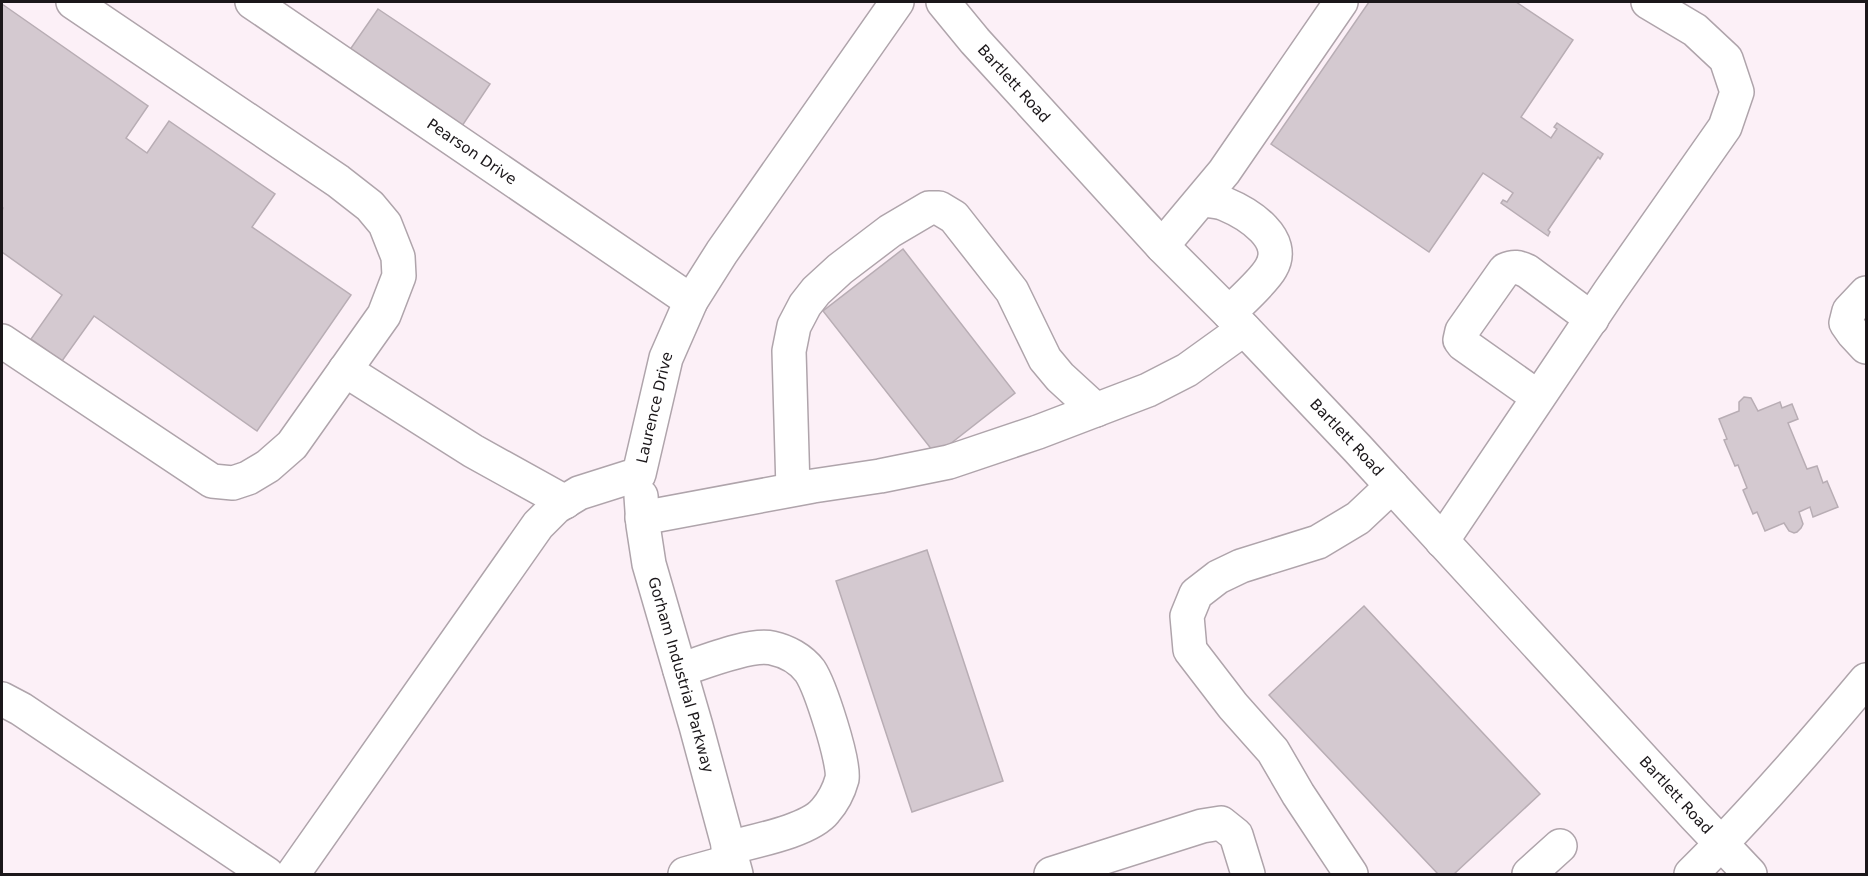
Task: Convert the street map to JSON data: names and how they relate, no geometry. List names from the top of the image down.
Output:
{
  "streets": {
    "street": [
      "Bartlett Road",
      "Pearson Drive",
      "Laurence Drive",
      "Gorham Industrial Parkway"
    ]
  },
  "crossings": [
    ["Pearson Drive", "Laurence Drive"],
    ["Laurence Drive", "Gorham Industrial Parkway"]
  ]
}
